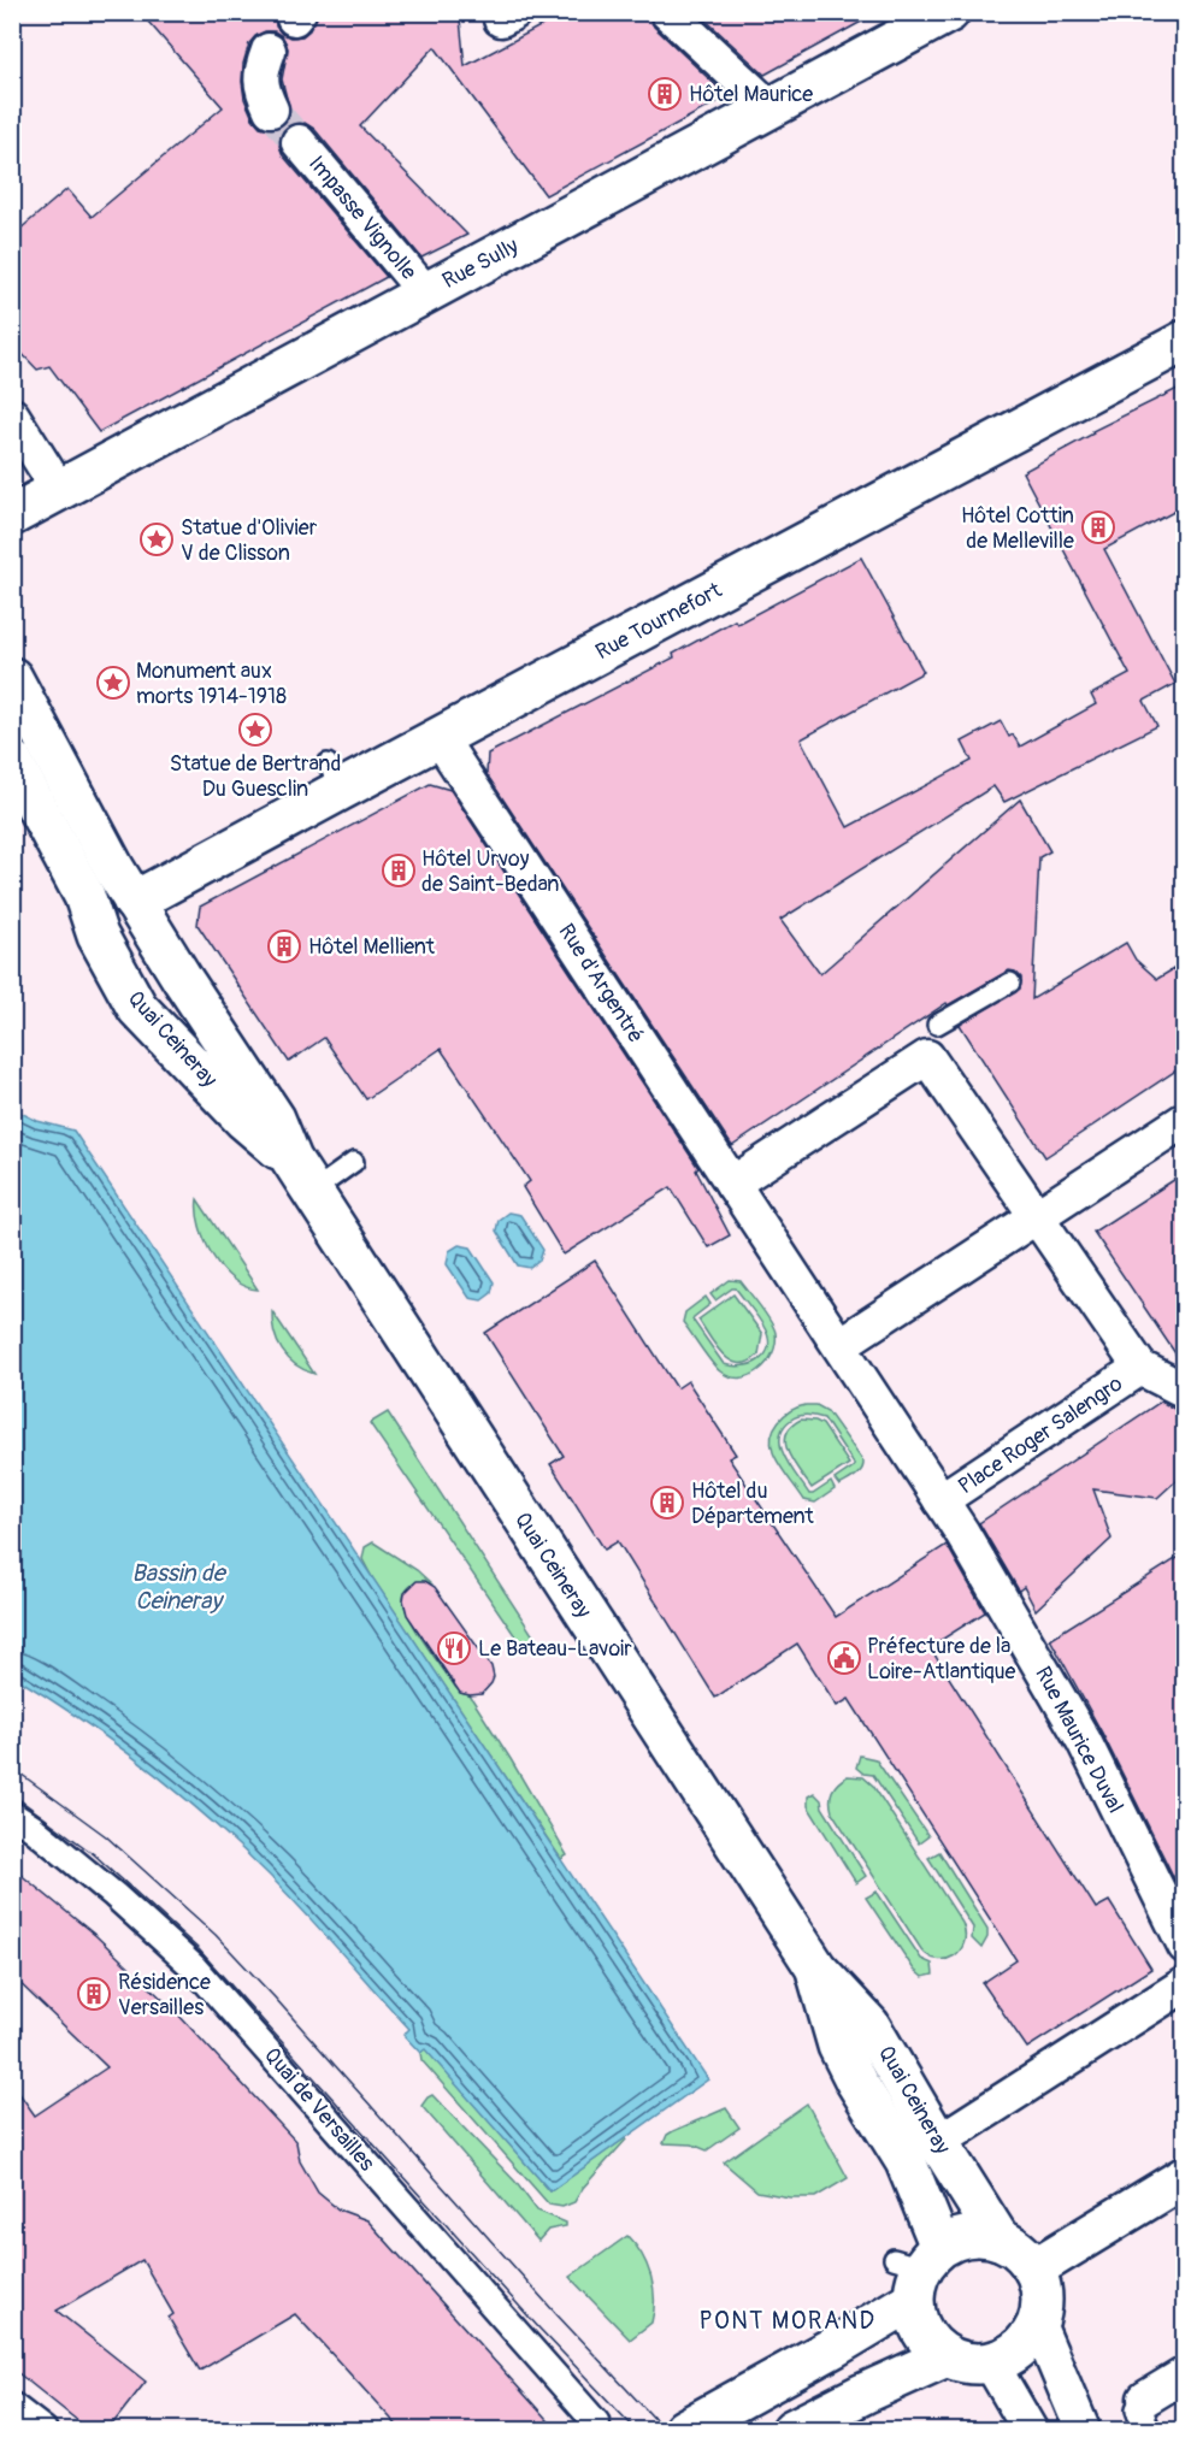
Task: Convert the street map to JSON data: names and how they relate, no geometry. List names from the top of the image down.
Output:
{
  "streets": {
    "main road": ["Rue Sully", "Rue Tournefort", "Quai Ceineray"],
    "street": [
      "Impasse Vignolle",
      "Rue d'Argentré",
      "Place Roger Salengro",
      "Rue Maurice Duval",
      "Quai de Versailles"
    ]
  },
  "crossings": [
    ["Impasse Vignolle", "Rue Sully"],
    ["Rue Tournefort", "Rue d'Argentré"],
    ["Rue Tournefort", "Quai Ceineray"],
    ["Rue d'Argentré", "Place Roger Salengro"],
    ["Place Roger Salengro", "Rue Maurice Duval"]
  ],
  "districts": ["PONT MORAND"],
  "water": ["Bassin de Ceineray"],
  "places": {
    "building": [
      "Hôtel Maurice",
      "Hôtel Cottin de Melleville",
      "Hôtel Urvoy de Saint-Bedan",
      "Hôtel Mellient",
      "Hôtel du Département",
      "Résidence Versailles"
    ],
    "place": ["Statue d'Olivier V de Clisson", "Monument aux morts 1914-1918", "Statue de Bertrand Du Guesclin"],
    "restaurant": ["Le Bateau-Lavoir"],
    "public building": ["Préfecture de la Loire-Atlantique"]
  }
}
